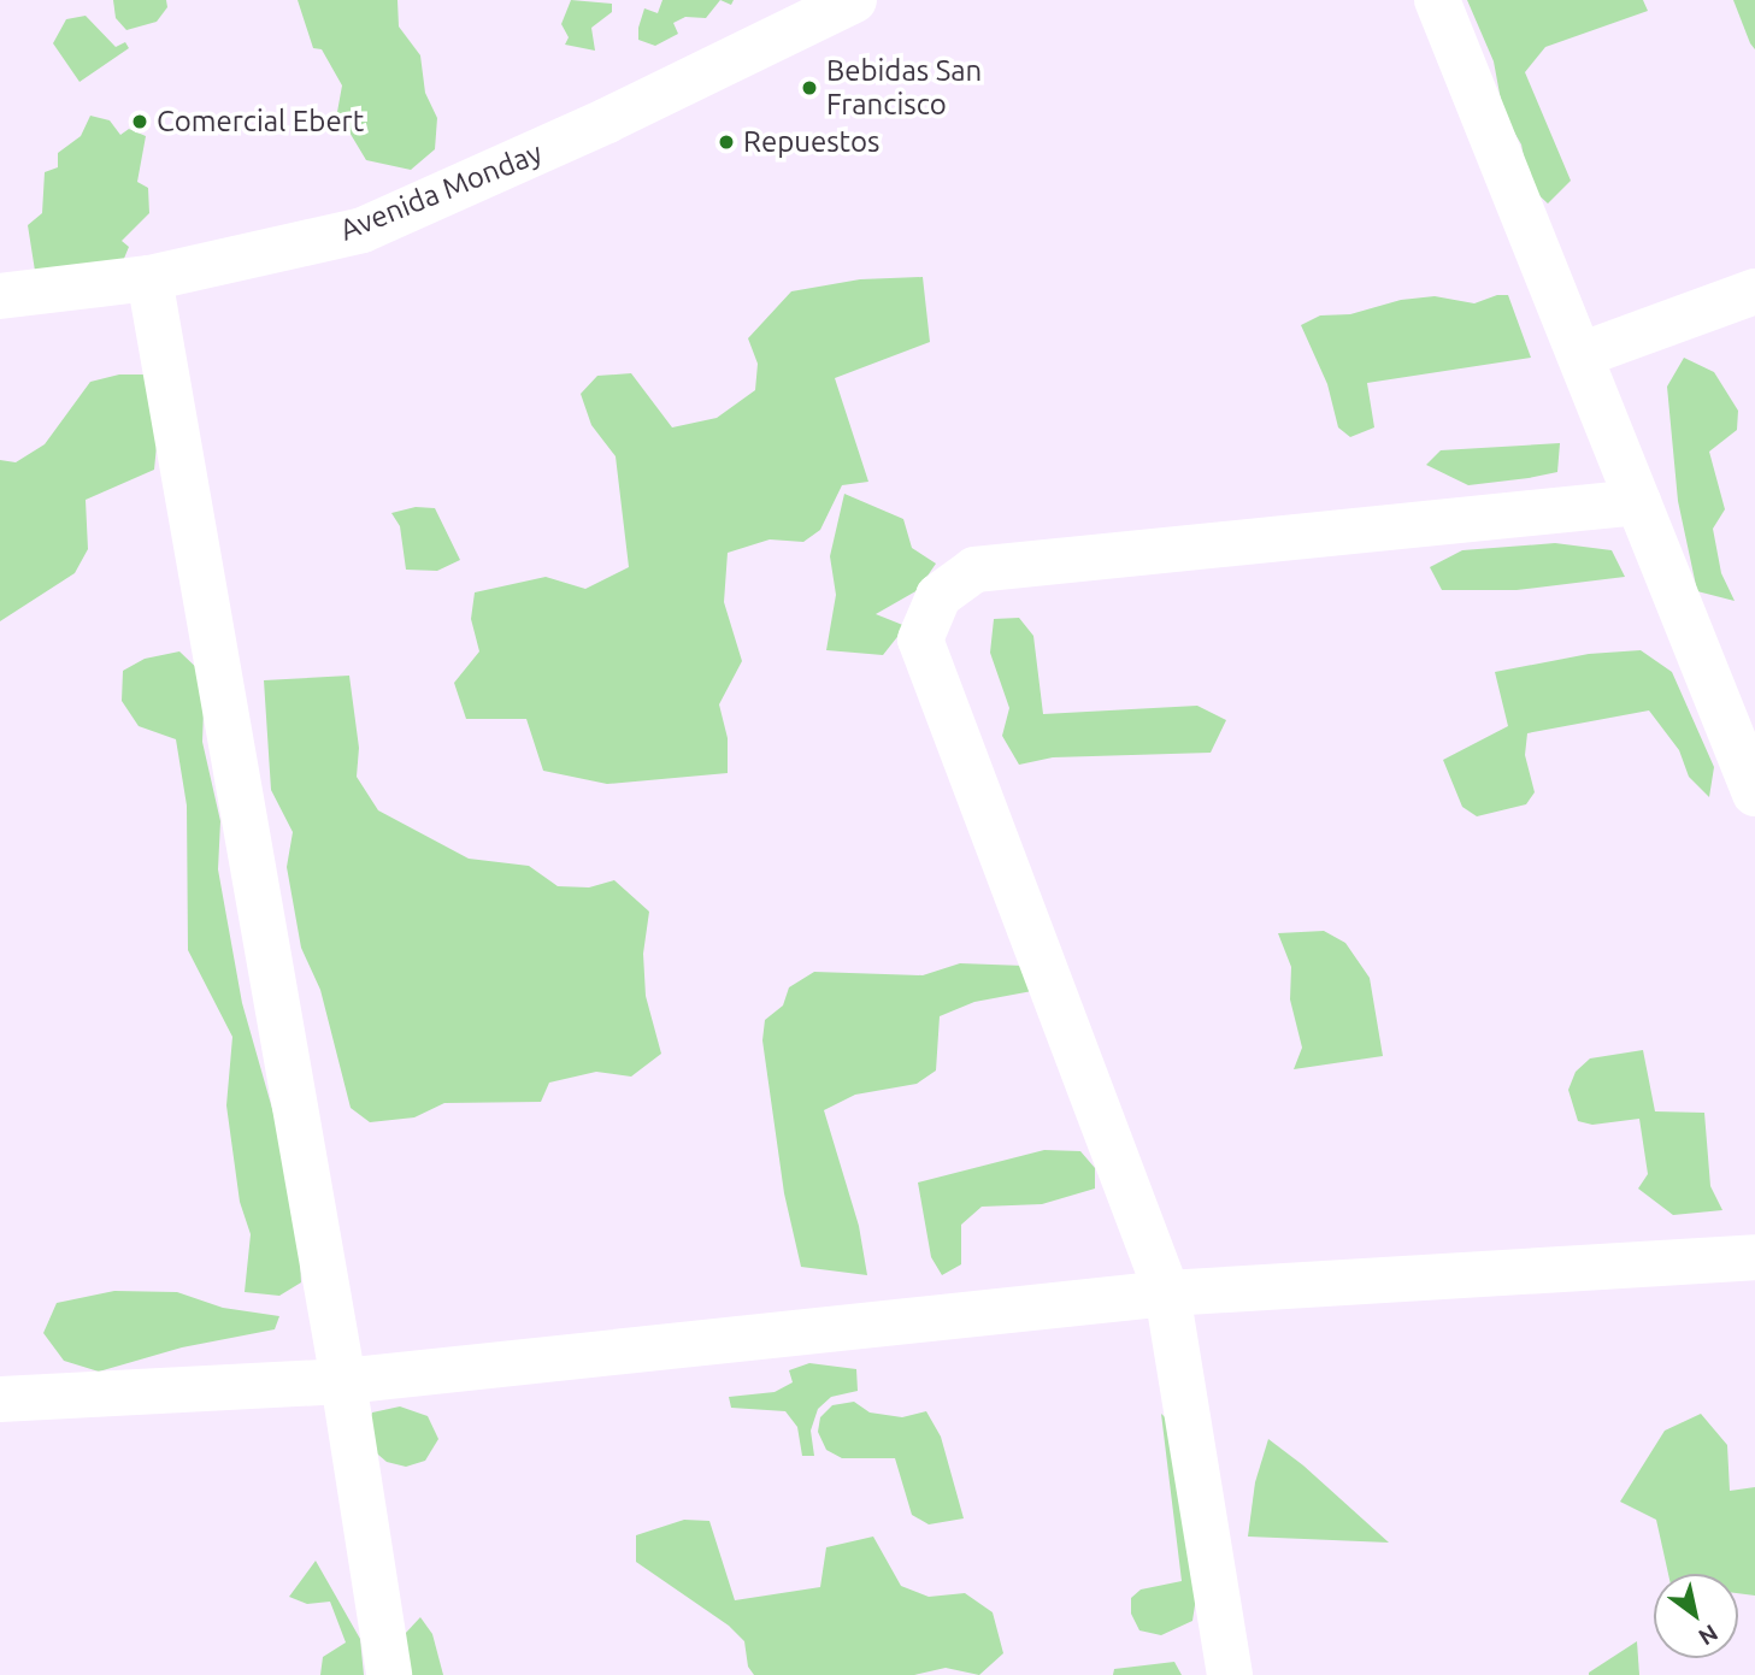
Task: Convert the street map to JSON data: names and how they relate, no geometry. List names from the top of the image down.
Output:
{
  "streets": {
    "street": ["Avenida Monday"]
  },
  "places": ["Bebidas San Francisco", "Comercial Ebert", "Repuestos"],
  "north": "bottom right"
}
